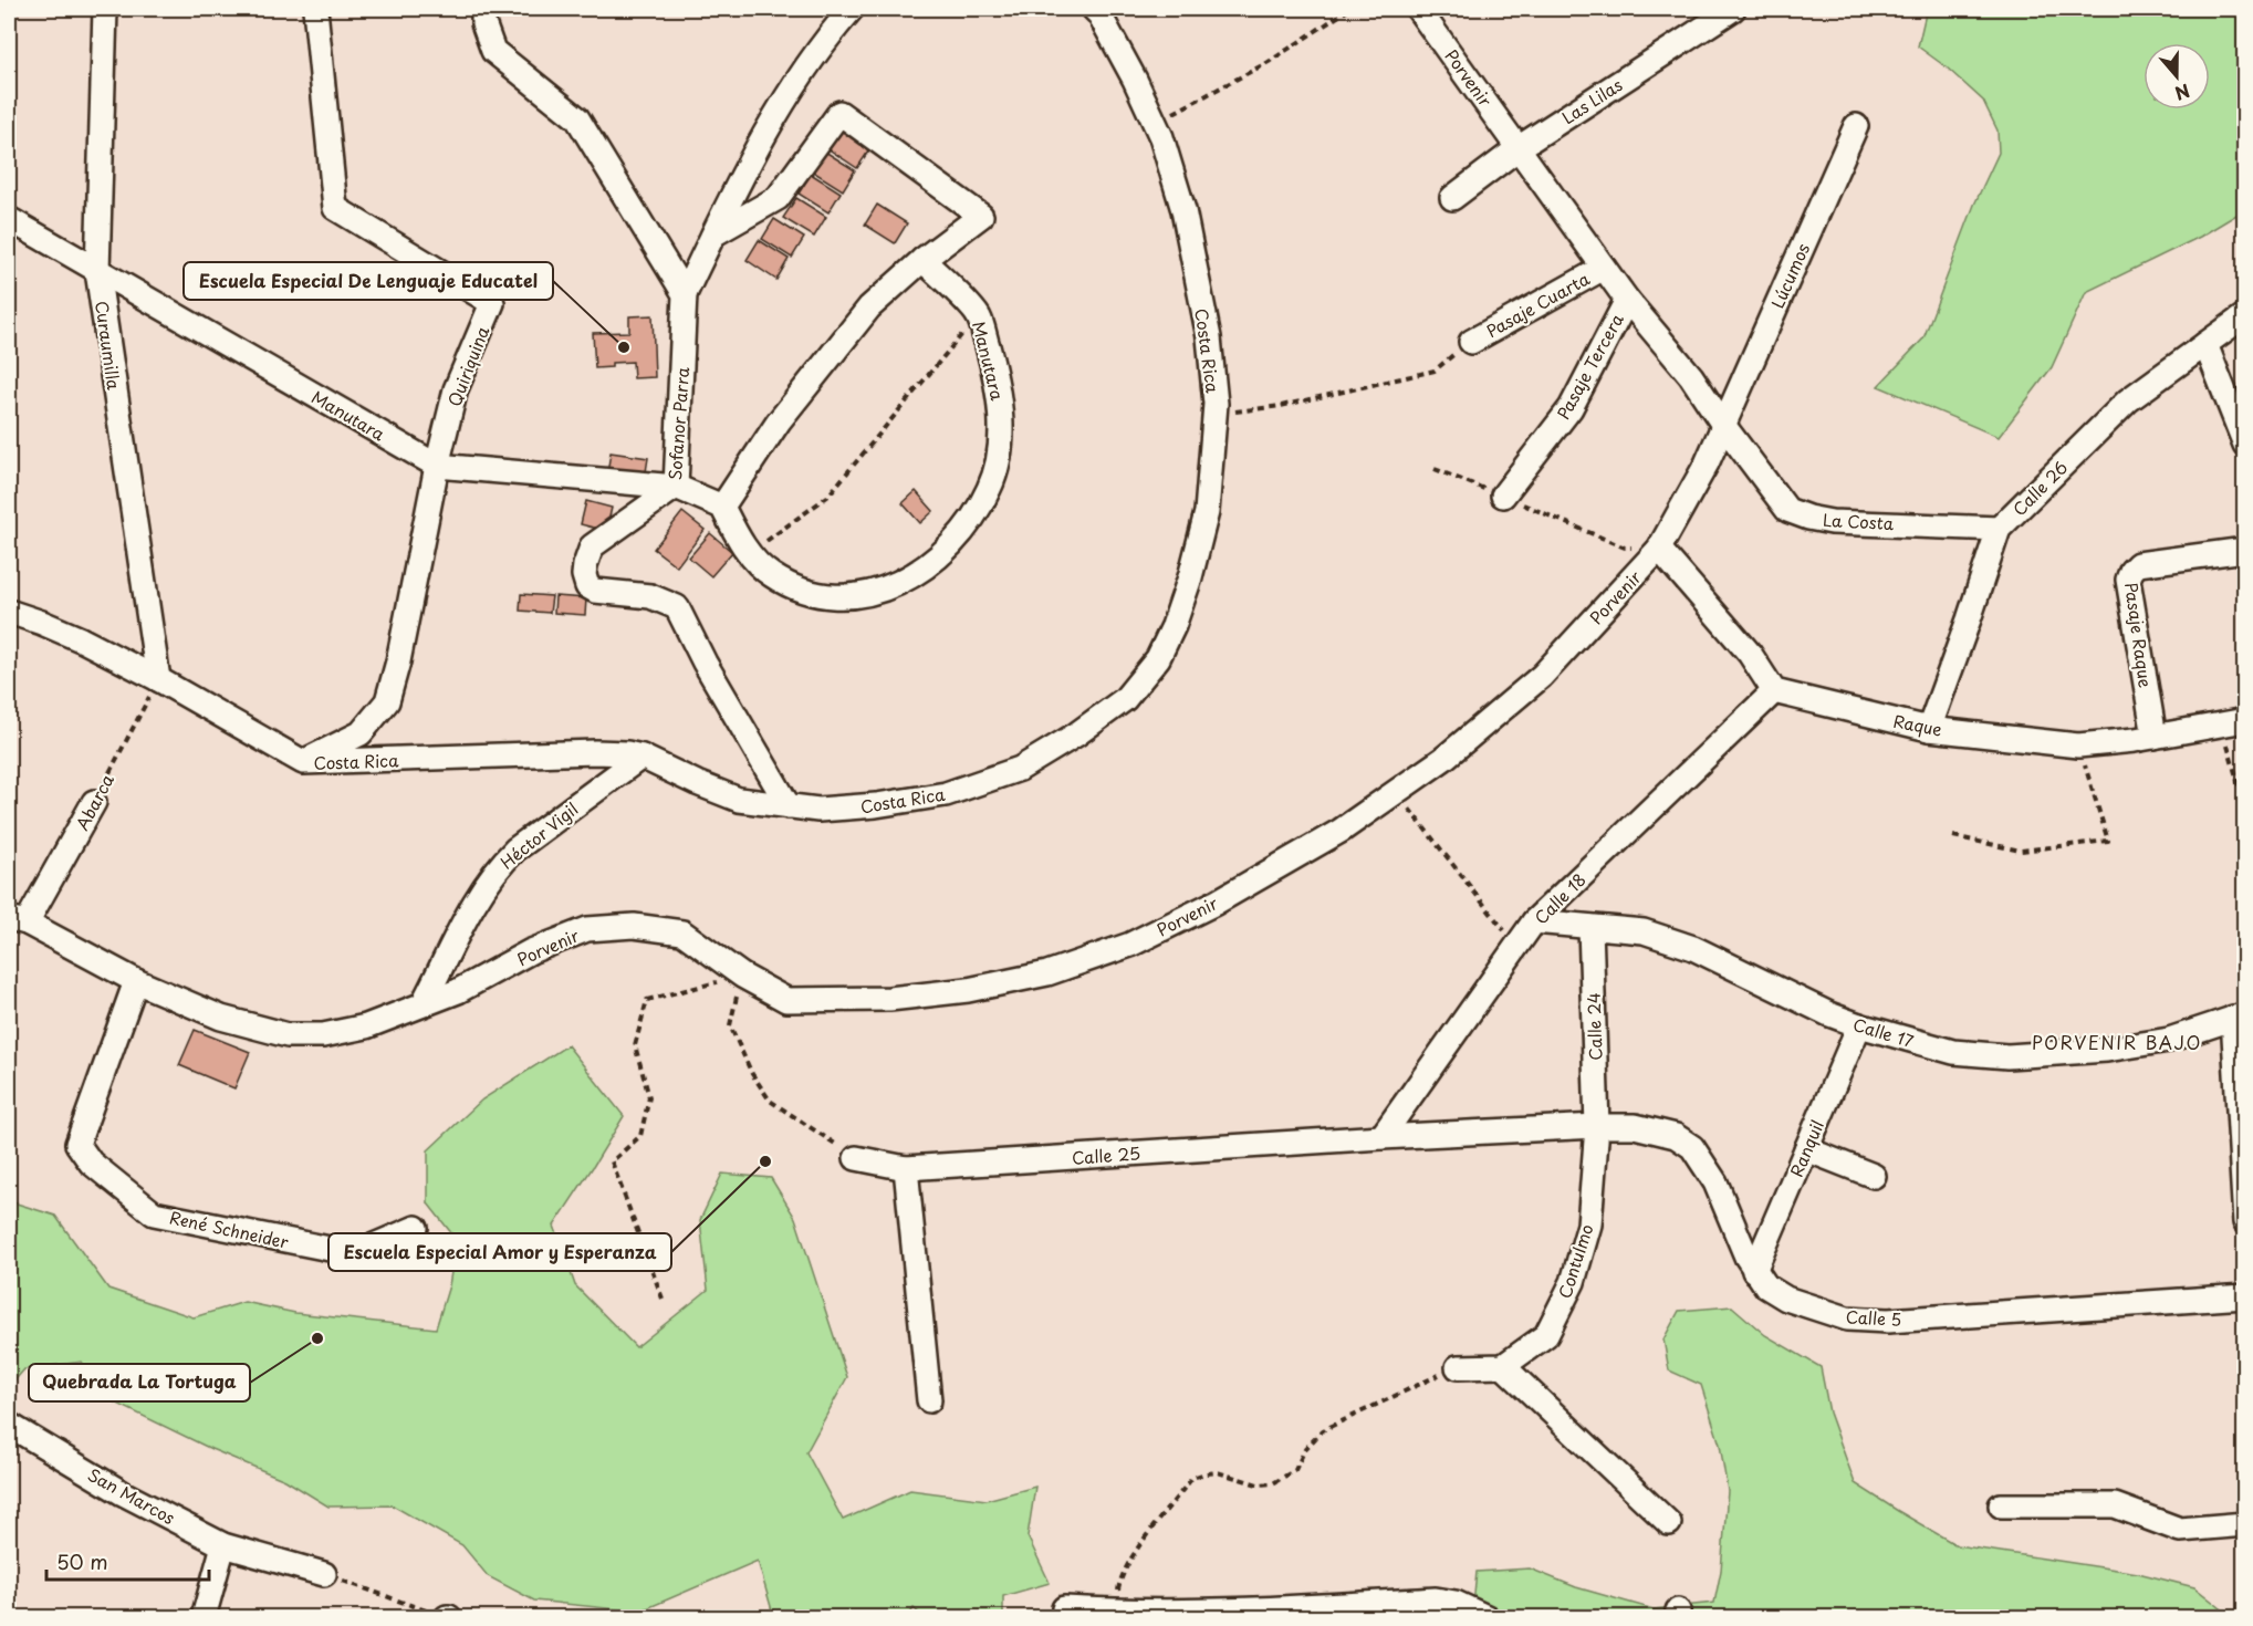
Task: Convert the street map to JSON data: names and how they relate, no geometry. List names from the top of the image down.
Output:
{
  "streets": {
    "street": [
      "Porvenir",
      "Las Lilas",
      "Lúcumos",
      "Pasaje Cuarta",
      "Curaumilla",
      "Costa Rica",
      "Manutara",
      "Quiriquina",
      "Pasaje Tercera",
      "Sofanor Parra",
      "Calle 26",
      "La Costa",
      "Pasaje Raque",
      "Raque",
      "Abarca",
      "Héctor Vigil",
      "Calle 18",
      "Calle 24",
      "Calle 17",
      "Ranquil",
      "Calle 25",
      "René Schneider",
      "Contulmo",
      "Calle 5",
      "San Marcos"
    ]
  },
  "crossings": [
    ["Porvenir", "Las Lilas"],
    ["Porvenir", "Lúcumos"],
    ["Porvenir", "Pasaje Cuarta"],
    ["Porvenir", "Pasaje Tercera"],
    ["Porvenir", "La Costa"],
    ["Porvenir", "Abarca"],
    ["Porvenir", "Héctor Vigil"],
    ["Porvenir", "René Schneider"],
    ["Lúcumos", "La Costa"],
    ["Curaumilla", "Costa Rica"],
    ["Curaumilla", "Manutara"],
    ["Curaumilla", "Abarca"],
    ["Costa Rica", "Quiriquina"],
    ["Costa Rica", "Sofanor Parra"],
    ["Costa Rica", "Abarca"],
    ["Costa Rica", "Héctor Vigil"],
    ["Manutara", "Quiriquina"],
    ["Manutara", "Sofanor Parra"],
    ["Calle 26", "La Costa"],
    ["Calle 26", "Raque"],
    ["Pasaje Raque", "Raque"],
    ["Raque", "Calle 18"],
    ["Calle 18", "Calle 17"],
    ["Calle 18", "Calle 25"],
    ["Calle 24", "Calle 17"],
    ["Calle 24", "Calle 25"],
    ["Calle 24", "Contulmo"],
    ["Calle 24", "Calle 5"],
    ["Calle 17", "Ranquil"],
    ["Ranquil", "Calle 5"],
    ["Calle 25", "Contulmo"],
    ["Calle 25", "Calle 5"],
    ["Contulmo", "Calle 5"]
  ],
  "districts": ["PORVENIR BAJO"],
  "places": ["Escuela Especial De Lenguaje Educatel", "Escuela Especial Amor y Esperanza", "Quebrada La Tortuga"],
  "scale_bar": "50 m",
  "north": "bottom"
}
